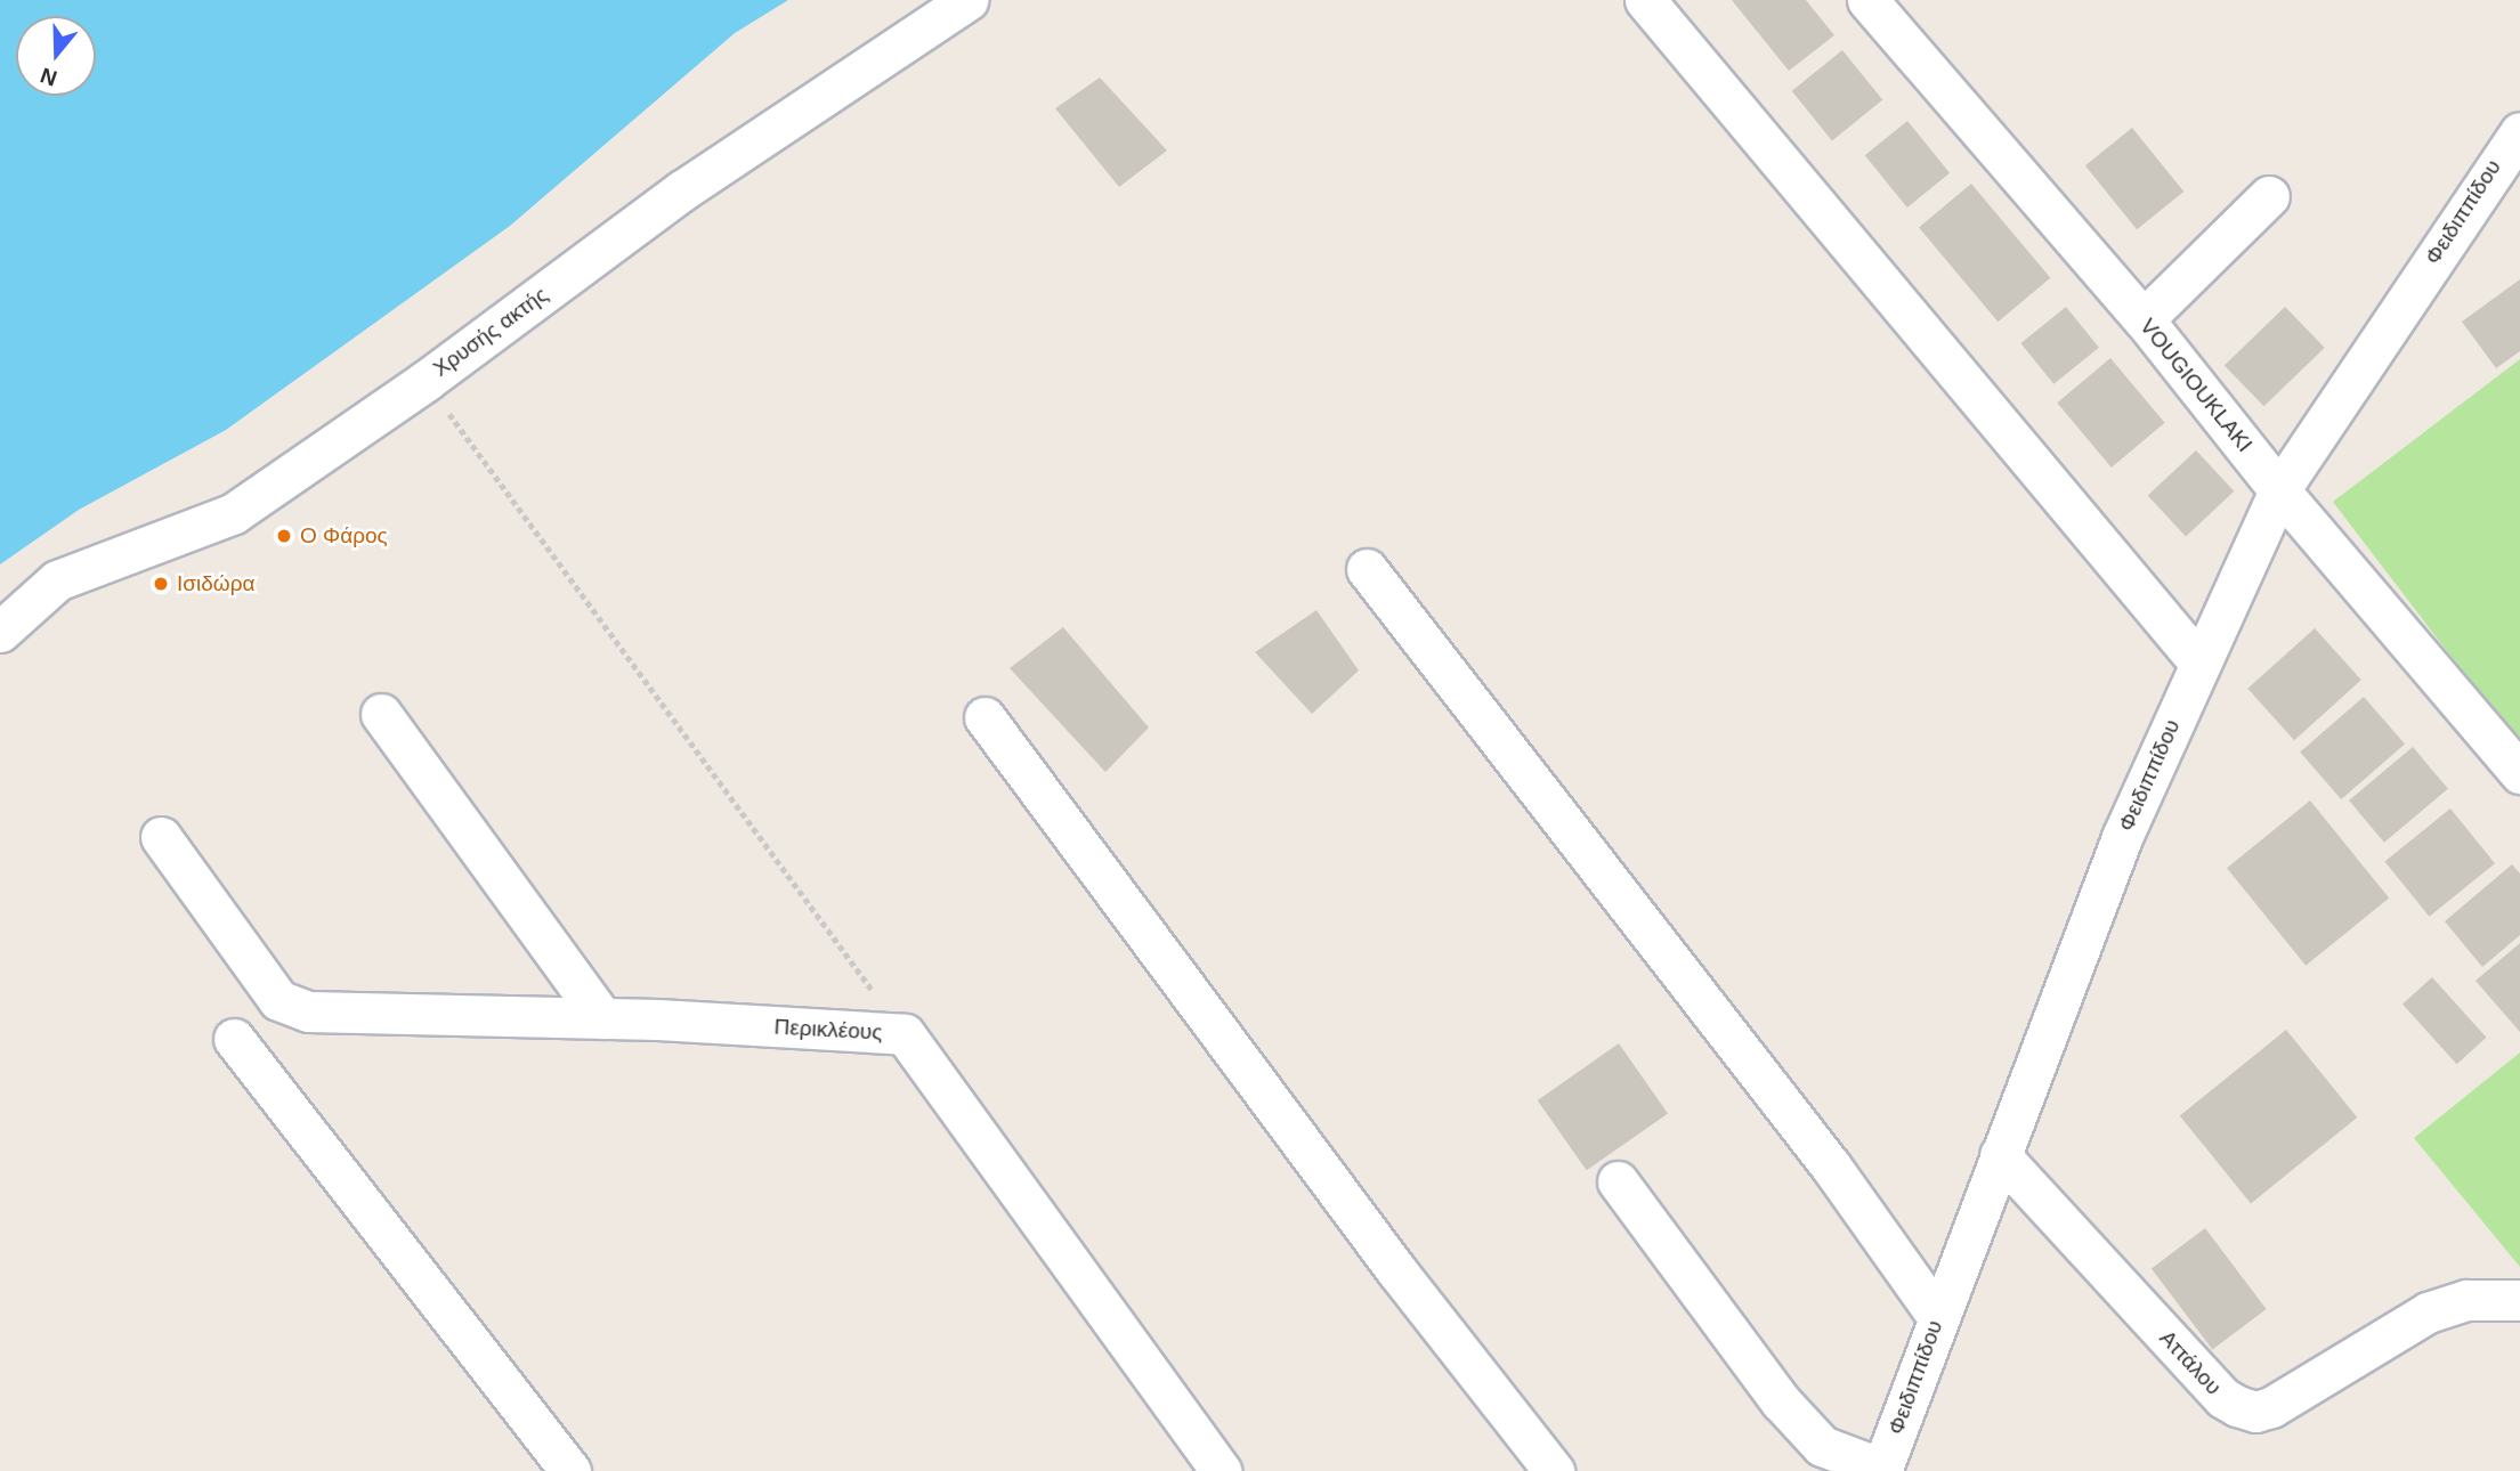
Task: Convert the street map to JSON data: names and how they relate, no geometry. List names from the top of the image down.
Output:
{
  "streets": {
    "street": [
      "Φειδιππίδου",
      "Χρυσής ακτής",
      "VOUGIOUKLAKI",
      "Περικλέους",
      "Αττάλου"
    ]
  },
  "crossings": [
    ["Φειδιππίδου", "VOUGIOUKLAKI"],
    ["Φειδιππίδου", "Αττάλου"]
  ],
  "places": ["Ο Φάρος", "Ισιδώρα"],
  "north": "bottom"
}
